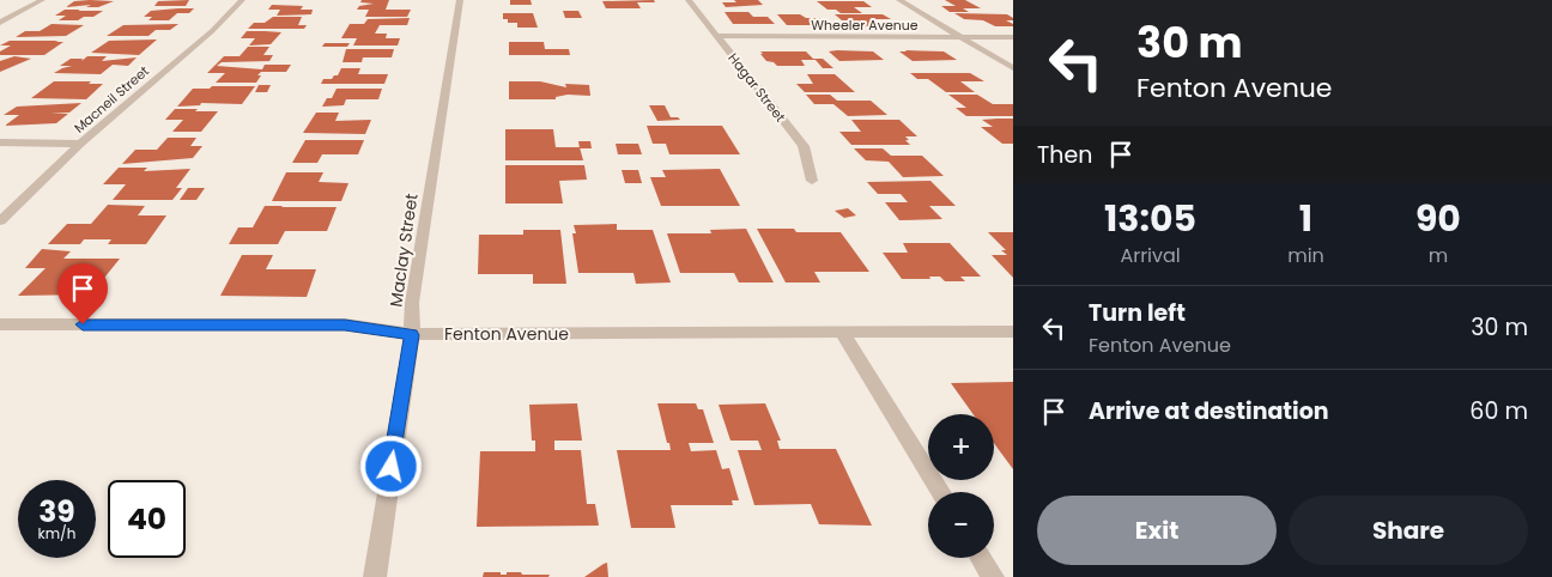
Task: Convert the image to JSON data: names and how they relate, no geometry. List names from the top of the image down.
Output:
{
  "streets": {
    "street": [
      "Wheeler Avenue",
      "Hagar Street",
      "Macneil Street",
      "Maclay Street",
      "Fenton Avenue"
    ]
  },
  "crossings": [
    ["Wheeler Avenue", "Hagar Street"],
    ["Maclay Street", "Fenton Avenue"]
  ],
  "page": {
    "turn": ["30 m", "Fenton Avenue"],
    "then": "Then",
    "eta": [
      "13:05",
      "Arrival",
      "1",
      "min",
      "90",
      "m"
    ],
    "list": [
      {
        "name": "Turn left",
        "note": "Fenton Avenue",
        "value": "30 m"
      },
      {
        "name": "Arrive at destination",
        "value": "60 m"
      }
    ],
    "map_buttons": ["+", "−"],
    "speed": "39 km/h",
    "limit": "40",
    "buttons": ["Exit", "Share"]
  }
}
